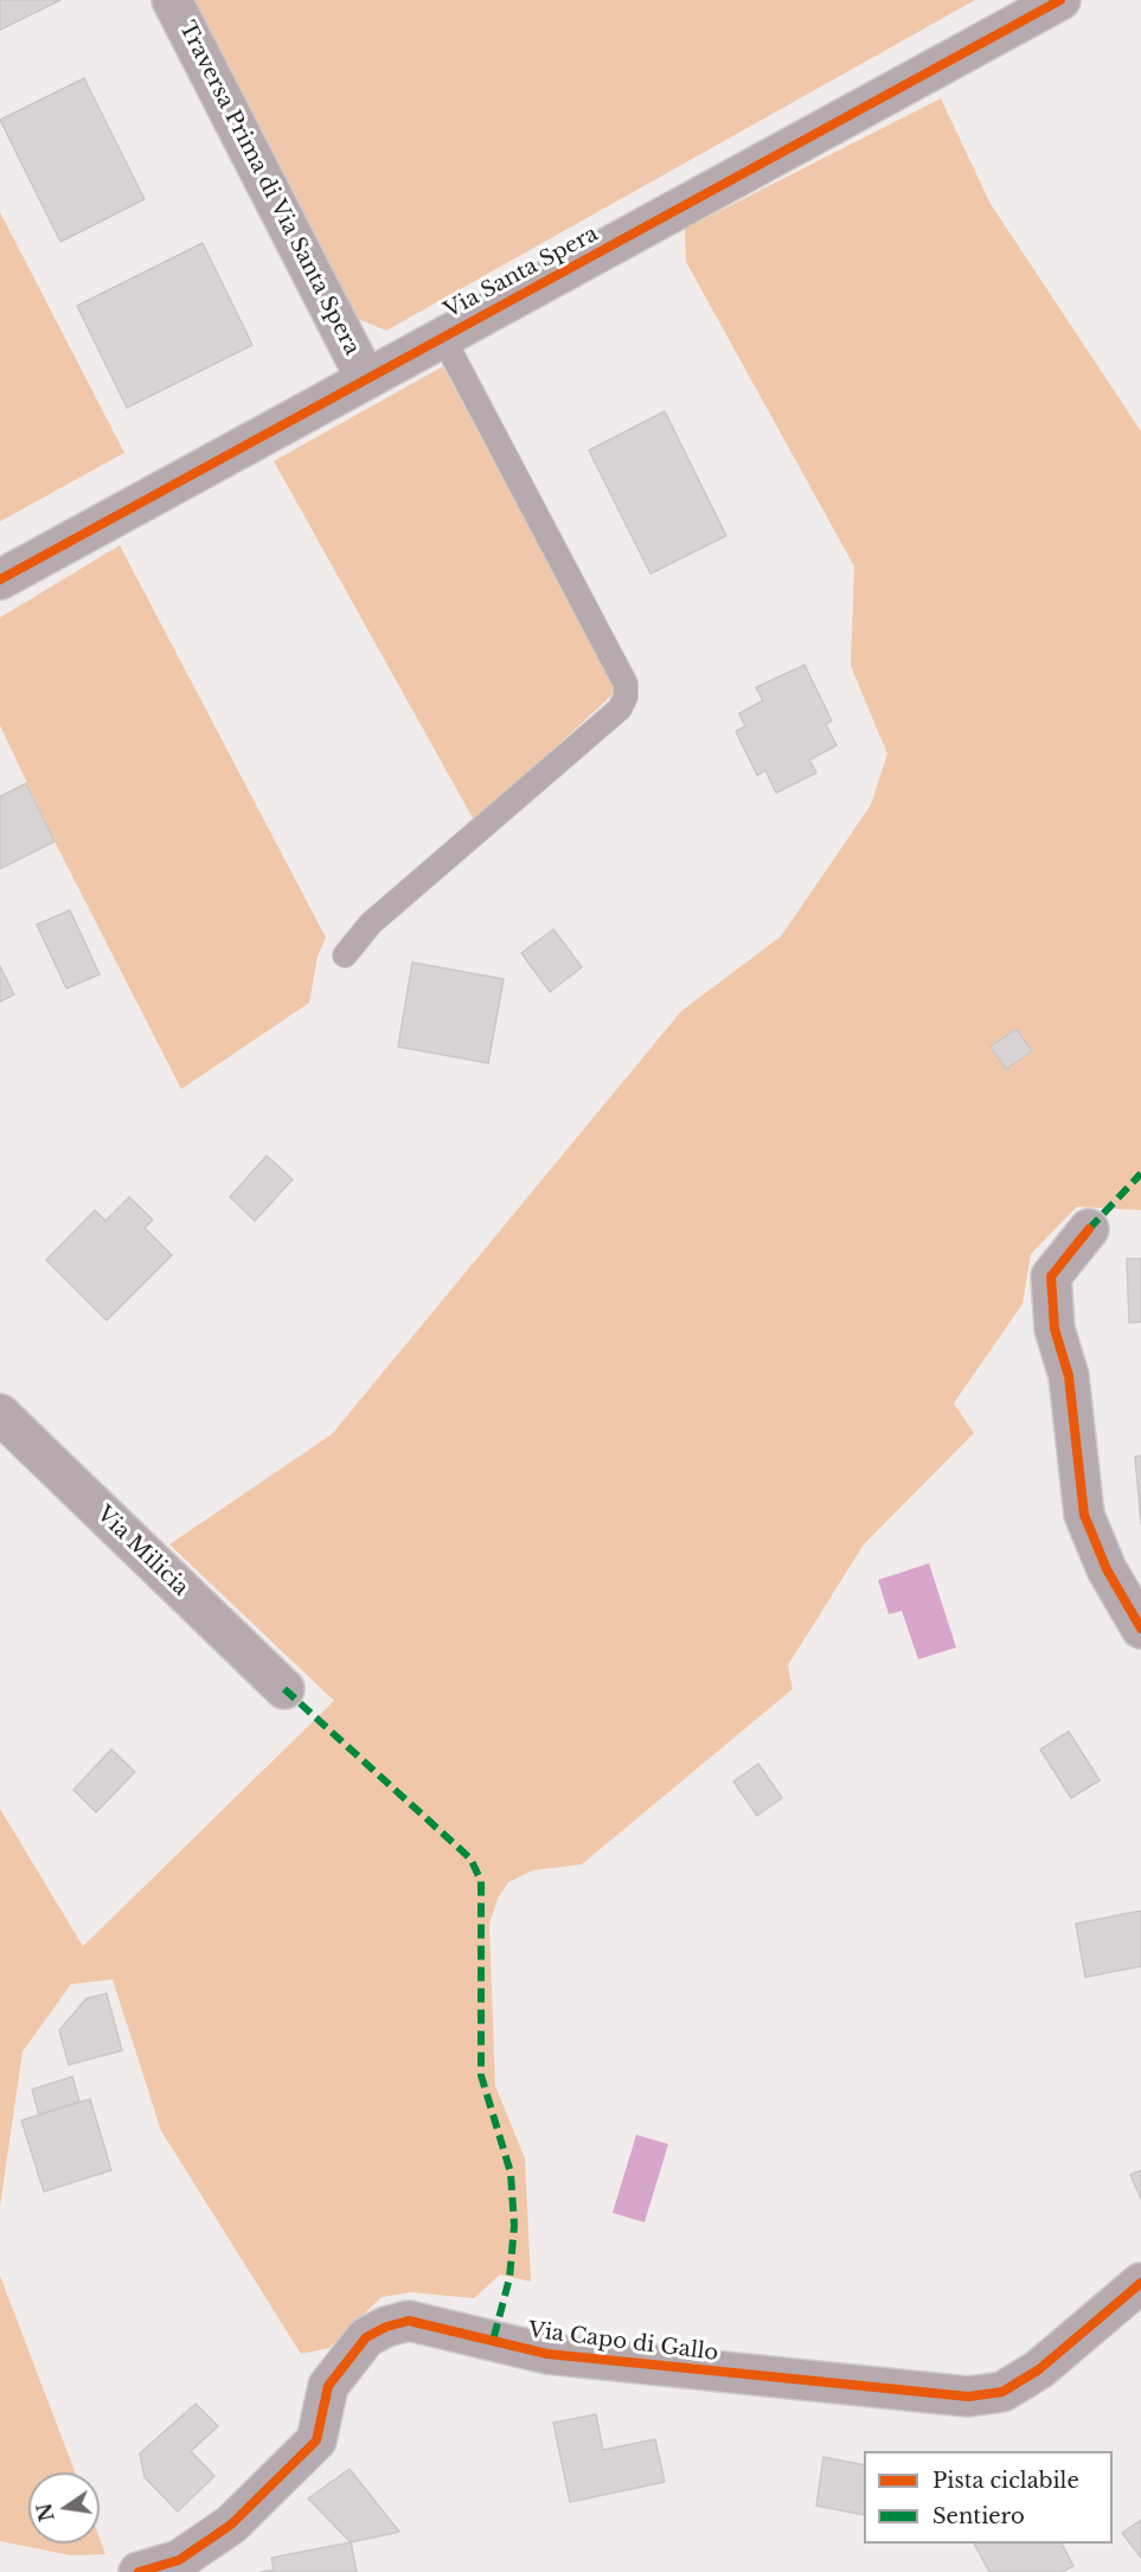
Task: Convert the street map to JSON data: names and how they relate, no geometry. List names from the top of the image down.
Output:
{
  "streets": {
    "street": [
      "Traversa Prima di Via Santa Spera",
      "Via Santa Spera",
      "Via Milicia",
      "Via Capo di Gallo"
    ]
  },
  "crossings": [
    ["Traversa Prima di Via Santa Spera", "Via Santa Spera"]
  ],
  "legend": ["Pista ciclabile", "Sentiero"],
  "north": "left"
}
